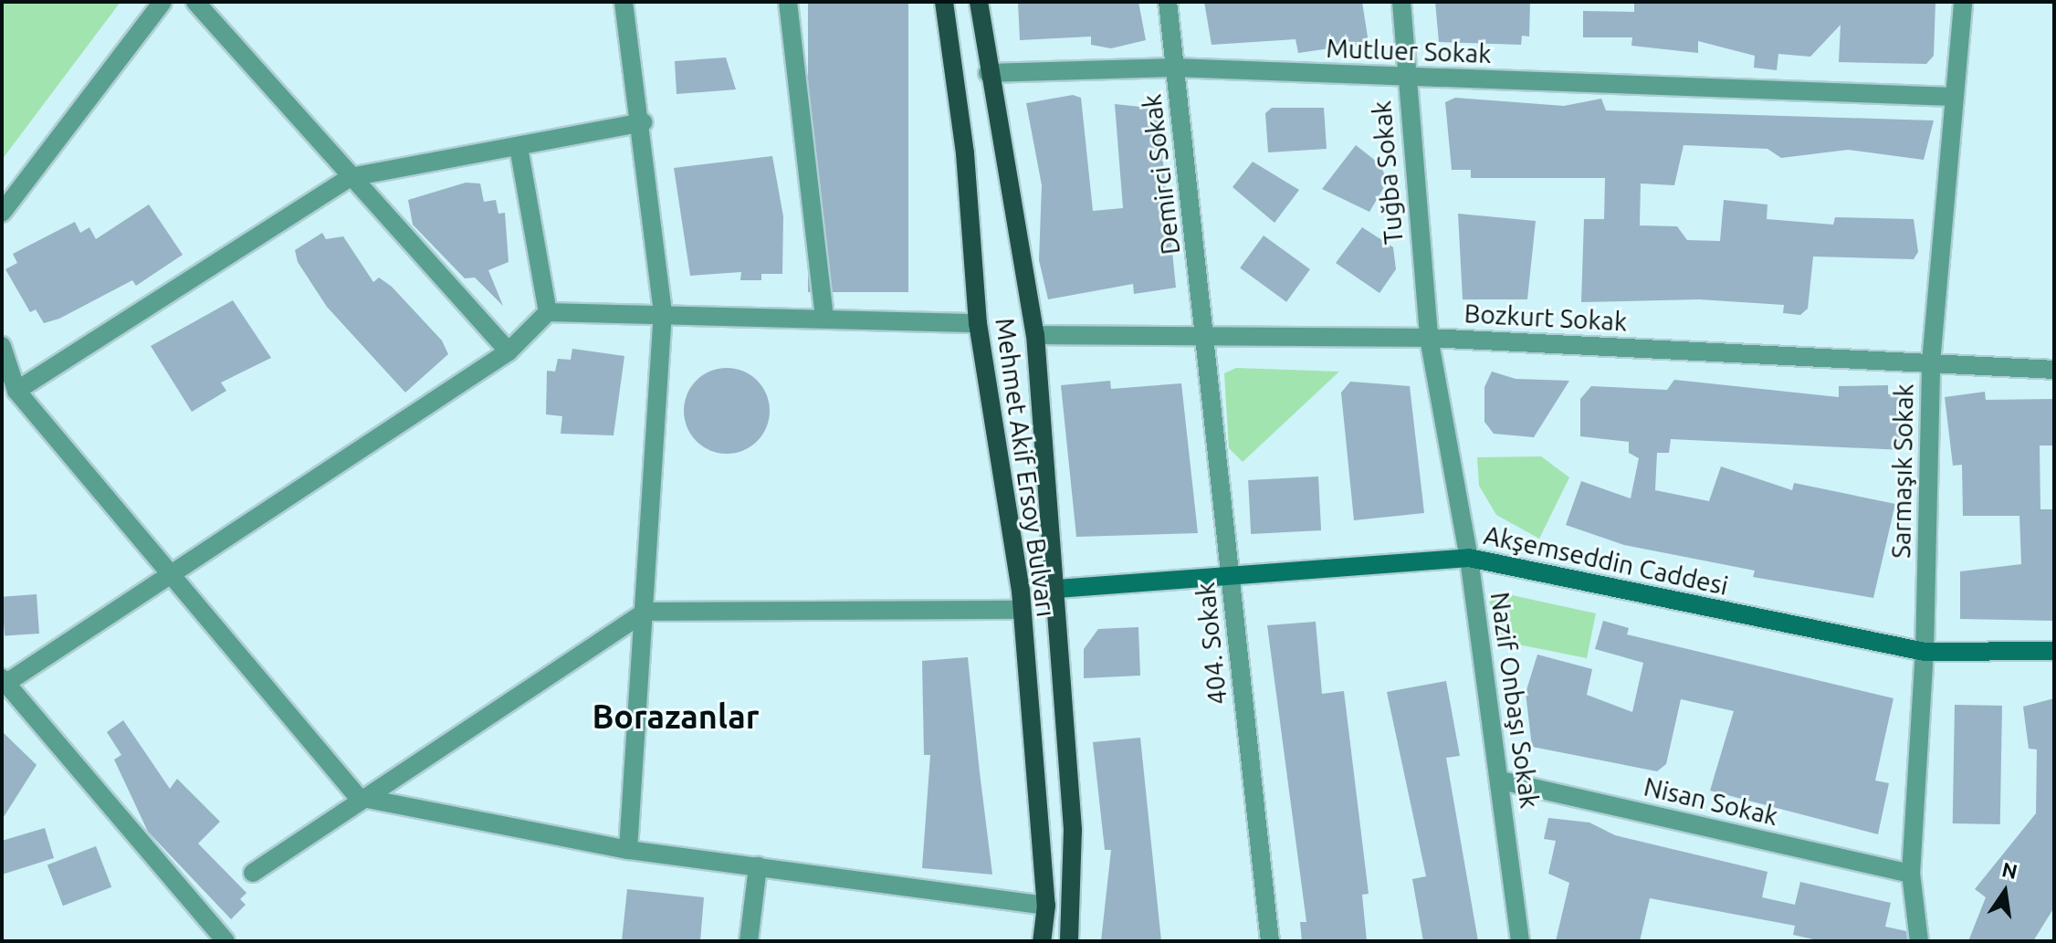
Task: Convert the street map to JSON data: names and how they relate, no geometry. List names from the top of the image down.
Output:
{
  "streets": {
    "main road": ["Mehmet Akif Ersoy Bulvarı", "Akşemseddin Caddesi"],
    "street": [
      "Mutluer Sokak",
      "Tuğba Sokak",
      "Demirci Sokak",
      "Bozkurt Sokak",
      "Sarmaşık Sokak",
      "404. Sokak",
      "Nazif Onbaşı Sokak",
      "Nisan Sokak"
    ]
  },
  "crossings": [
    ["Mutluer Sokak", "Tuğba Sokak"],
    ["Mutluer Sokak", "Demirci Sokak"],
    ["Mutluer Sokak", "Mehmet Akif Ersoy Bulvarı"],
    ["Mutluer Sokak", "Sarmaşık Sokak"],
    ["Tuğba Sokak", "Bozkurt Sokak"],
    ["Tuğba Sokak", "Nazif Onbaşı Sokak"],
    ["Demirci Sokak", "Bozkurt Sokak"],
    ["Demirci Sokak", "404. Sokak"],
    ["Bozkurt Sokak", "Mehmet Akif Ersoy Bulvarı"],
    ["Bozkurt Sokak", "Sarmaşık Sokak"],
    ["Bozkurt Sokak", "404. Sokak"],
    ["Bozkurt Sokak", "Nazif Onbaşı Sokak"],
    ["Mehmet Akif Ersoy Bulvarı", "Akşemseddin Caddesi"],
    ["Sarmaşık Sokak", "Akşemseddin Caddesi"],
    ["Sarmaşık Sokak", "Nisan Sokak"],
    ["Akşemseddin Caddesi", "404. Sokak"],
    ["Akşemseddin Caddesi", "Nazif Onbaşı Sokak"],
    ["Nazif Onbaşı Sokak", "Nisan Sokak"]
  ],
  "districts": ["Borazanlar"],
  "north": "top"
}
